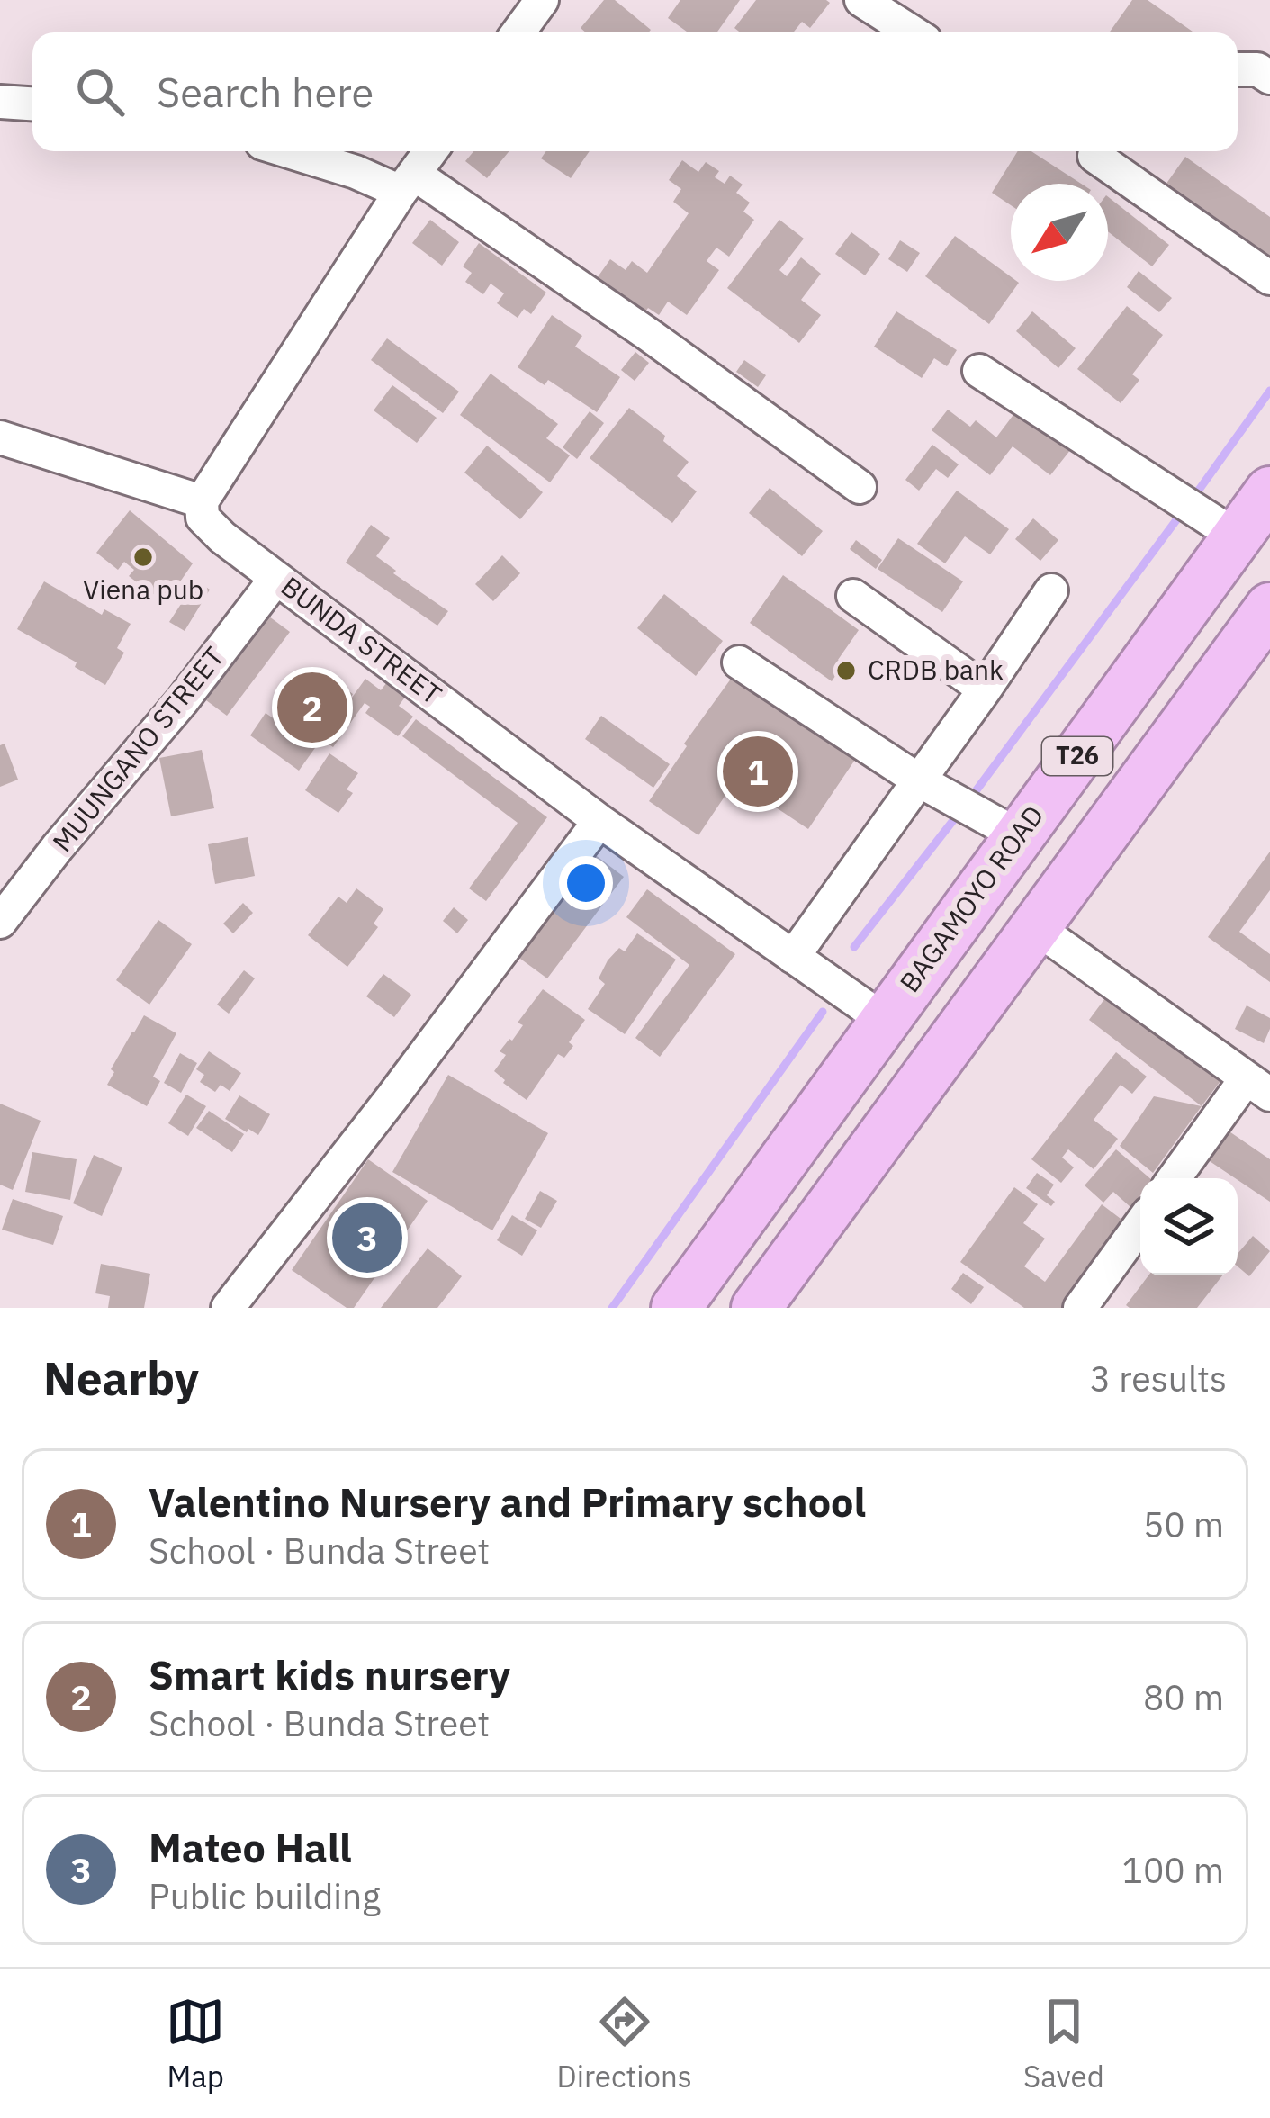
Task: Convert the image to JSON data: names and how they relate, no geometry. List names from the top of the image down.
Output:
{
  "streets": {
    "highway": ["T26", "BAGAMOYO ROAD"],
    "street": ["BUNDA STREET", "MUUNGANO STREET"]
  },
  "crossings": [
    ["BUNDA STREET", "MUUNGANO STREET"],
    ["BUNDA STREET", "BAGAMOYO ROAD"]
  ],
  "places": ["Viena pub", "CRDB bank"],
  "north": "bottom left",
  "page": {
    "search": "Search here",
    "pins": ["2", "1", "3"],
    "heading": ["Nearby", "3 results"],
    "list": [
      {
        "mark": "1",
        "name": "Valentino Nursery and Primary school",
        "note": "School · Bunda Street",
        "value": "50 m"
      },
      {
        "mark": "2",
        "name": "Smart kids nursery",
        "note": "School · Bunda Street",
        "value": "80 m"
      },
      {
        "mark": "3",
        "name": "Mateo Hall",
        "note": "Public building",
        "value": "100 m"
      }
    ],
    "nav": ["Map", "Directions", "Saved"]
  }
}
